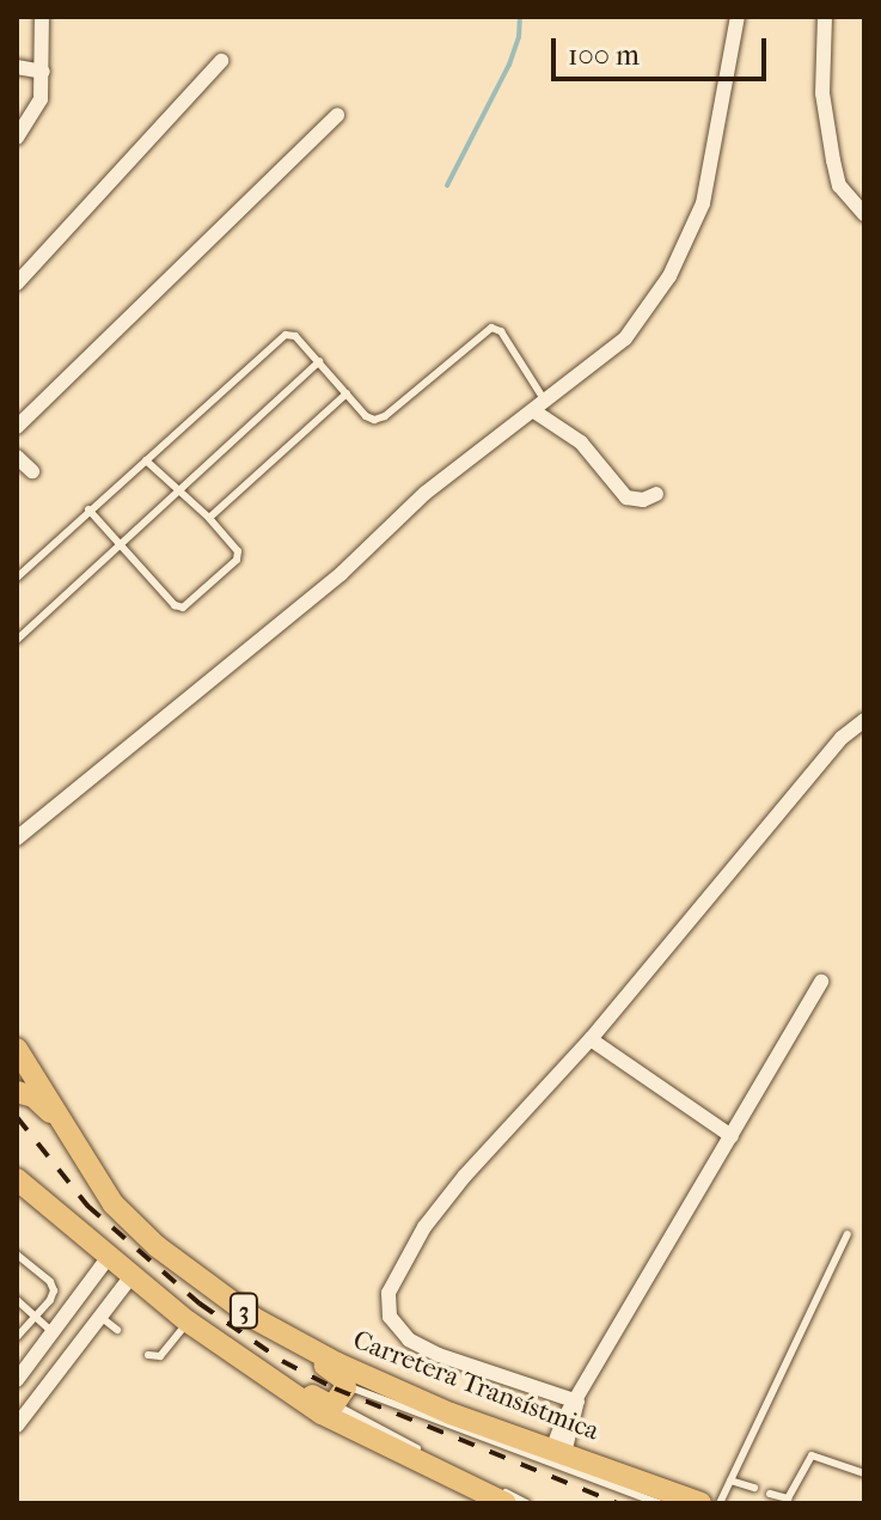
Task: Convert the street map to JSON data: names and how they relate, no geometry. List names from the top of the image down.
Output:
{
  "streets": {
    "main road": ["3", "Carretera Transístmica"]
  },
  "scale_bar": "100 m"
}
